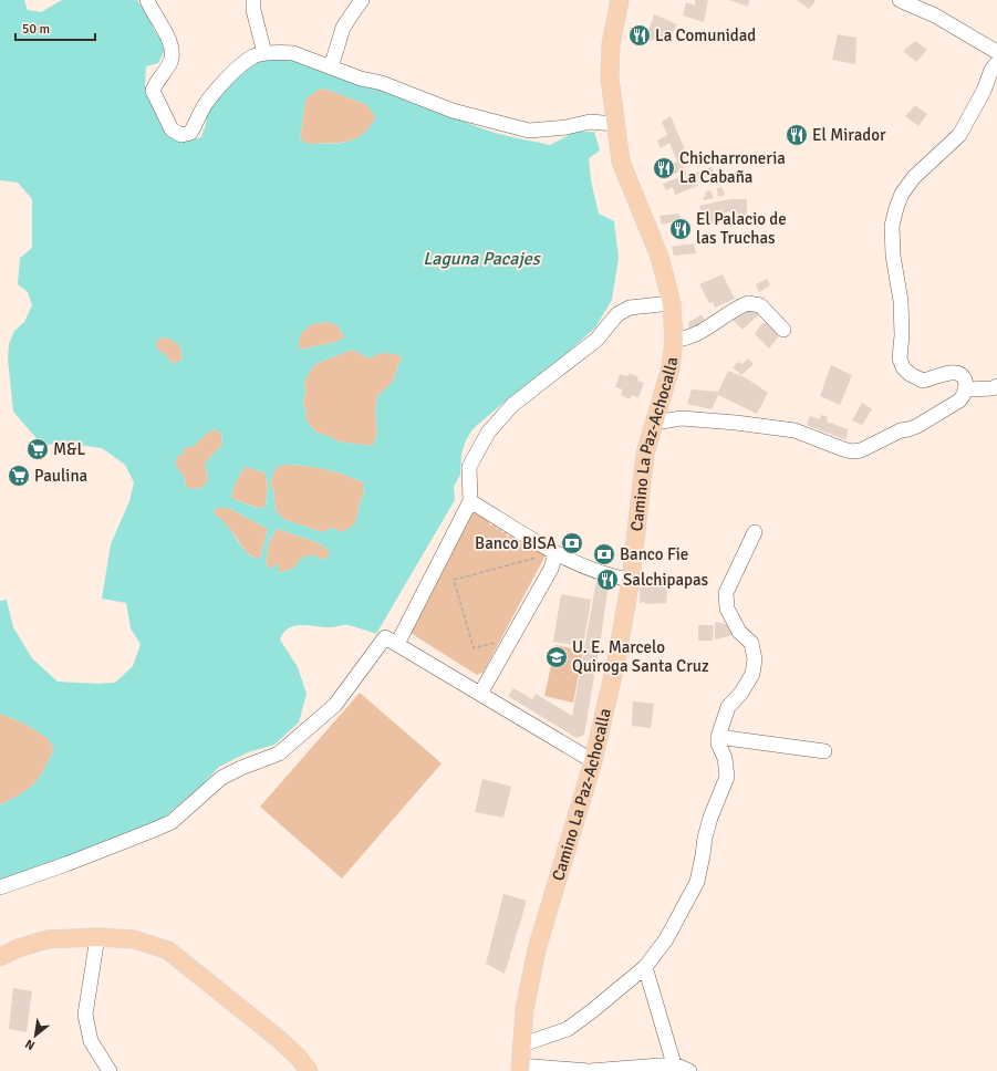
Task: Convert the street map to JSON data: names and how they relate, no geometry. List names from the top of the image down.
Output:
{
  "streets": {
    "main road": ["Camino La Paz-Achocalla"]
  },
  "water": ["Laguna Pacajes"],
  "places": {
    "restaurant": [
      "La Comunidad",
      "El Mirador",
      "Chicharroneria La Cabaña",
      "El Palacio de las Truchas",
      "Salchipapas"
    ],
    "supermarket": ["M&L", "Paulina"],
    "bank": ["Banco BISA", "Banco Fie"],
    "school or university": ["U. E. Marcelo Quiroga Santa Cruz"]
  },
  "scale_bar": "50 m",
  "north": "bottom left"
}
